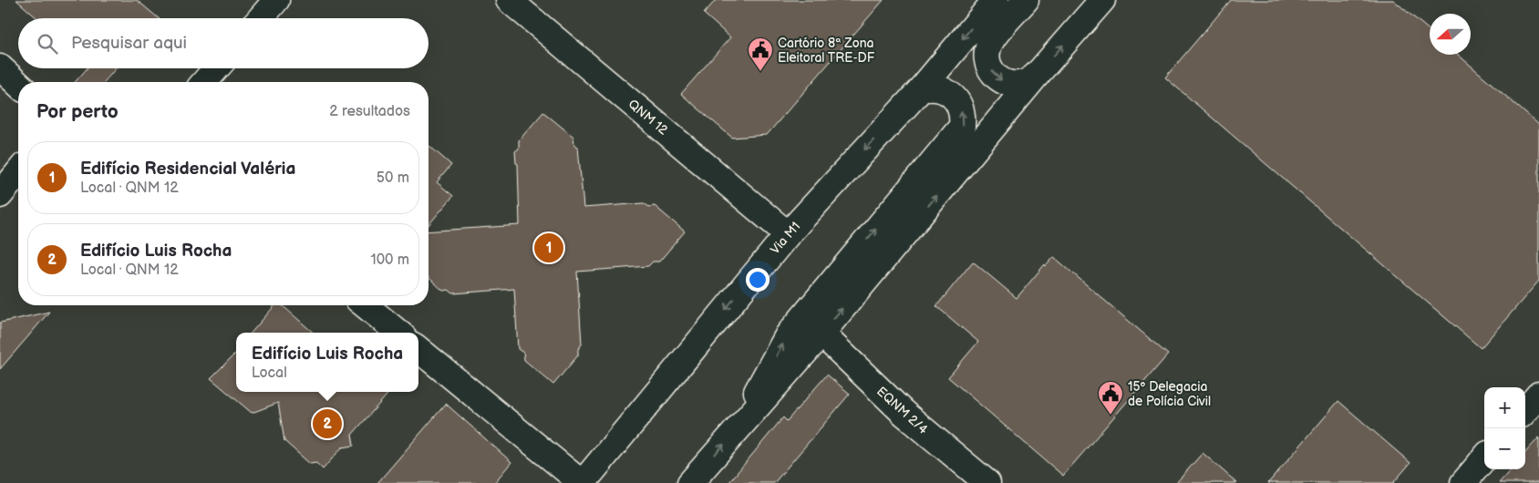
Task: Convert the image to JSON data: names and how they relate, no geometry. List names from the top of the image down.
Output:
{
  "streets": {
    "main road": ["QNM 12", "Via M1", "EQNM 2/4"]
  },
  "crossings": [
    ["QNM 12", "Via M1"]
  ],
  "places": {
    "public building": ["Cartório 8ª Zona Eleitoral TRE-DF", "15º Delegacia de Polícia Civil"]
  },
  "north": "left",
  "page": {
    "search": "Pesquisar aqui",
    "heading": ["Por perto", "2 resultados"],
    "list": [
      {
        "mark": "1",
        "name": "Edifício Residencial Valéria",
        "note": "Local · QNM 12",
        "value": "50 m"
      },
      {
        "mark": "2",
        "name": "Edifício Luis Rocha",
        "note": "Local · QNM 12",
        "value": "100 m"
      }
    ],
    "pins": ["1", "2"],
    "popup": ["Edifício Luis Rocha", "Local"],
    "map_buttons": ["+", "−"]
  }
}
